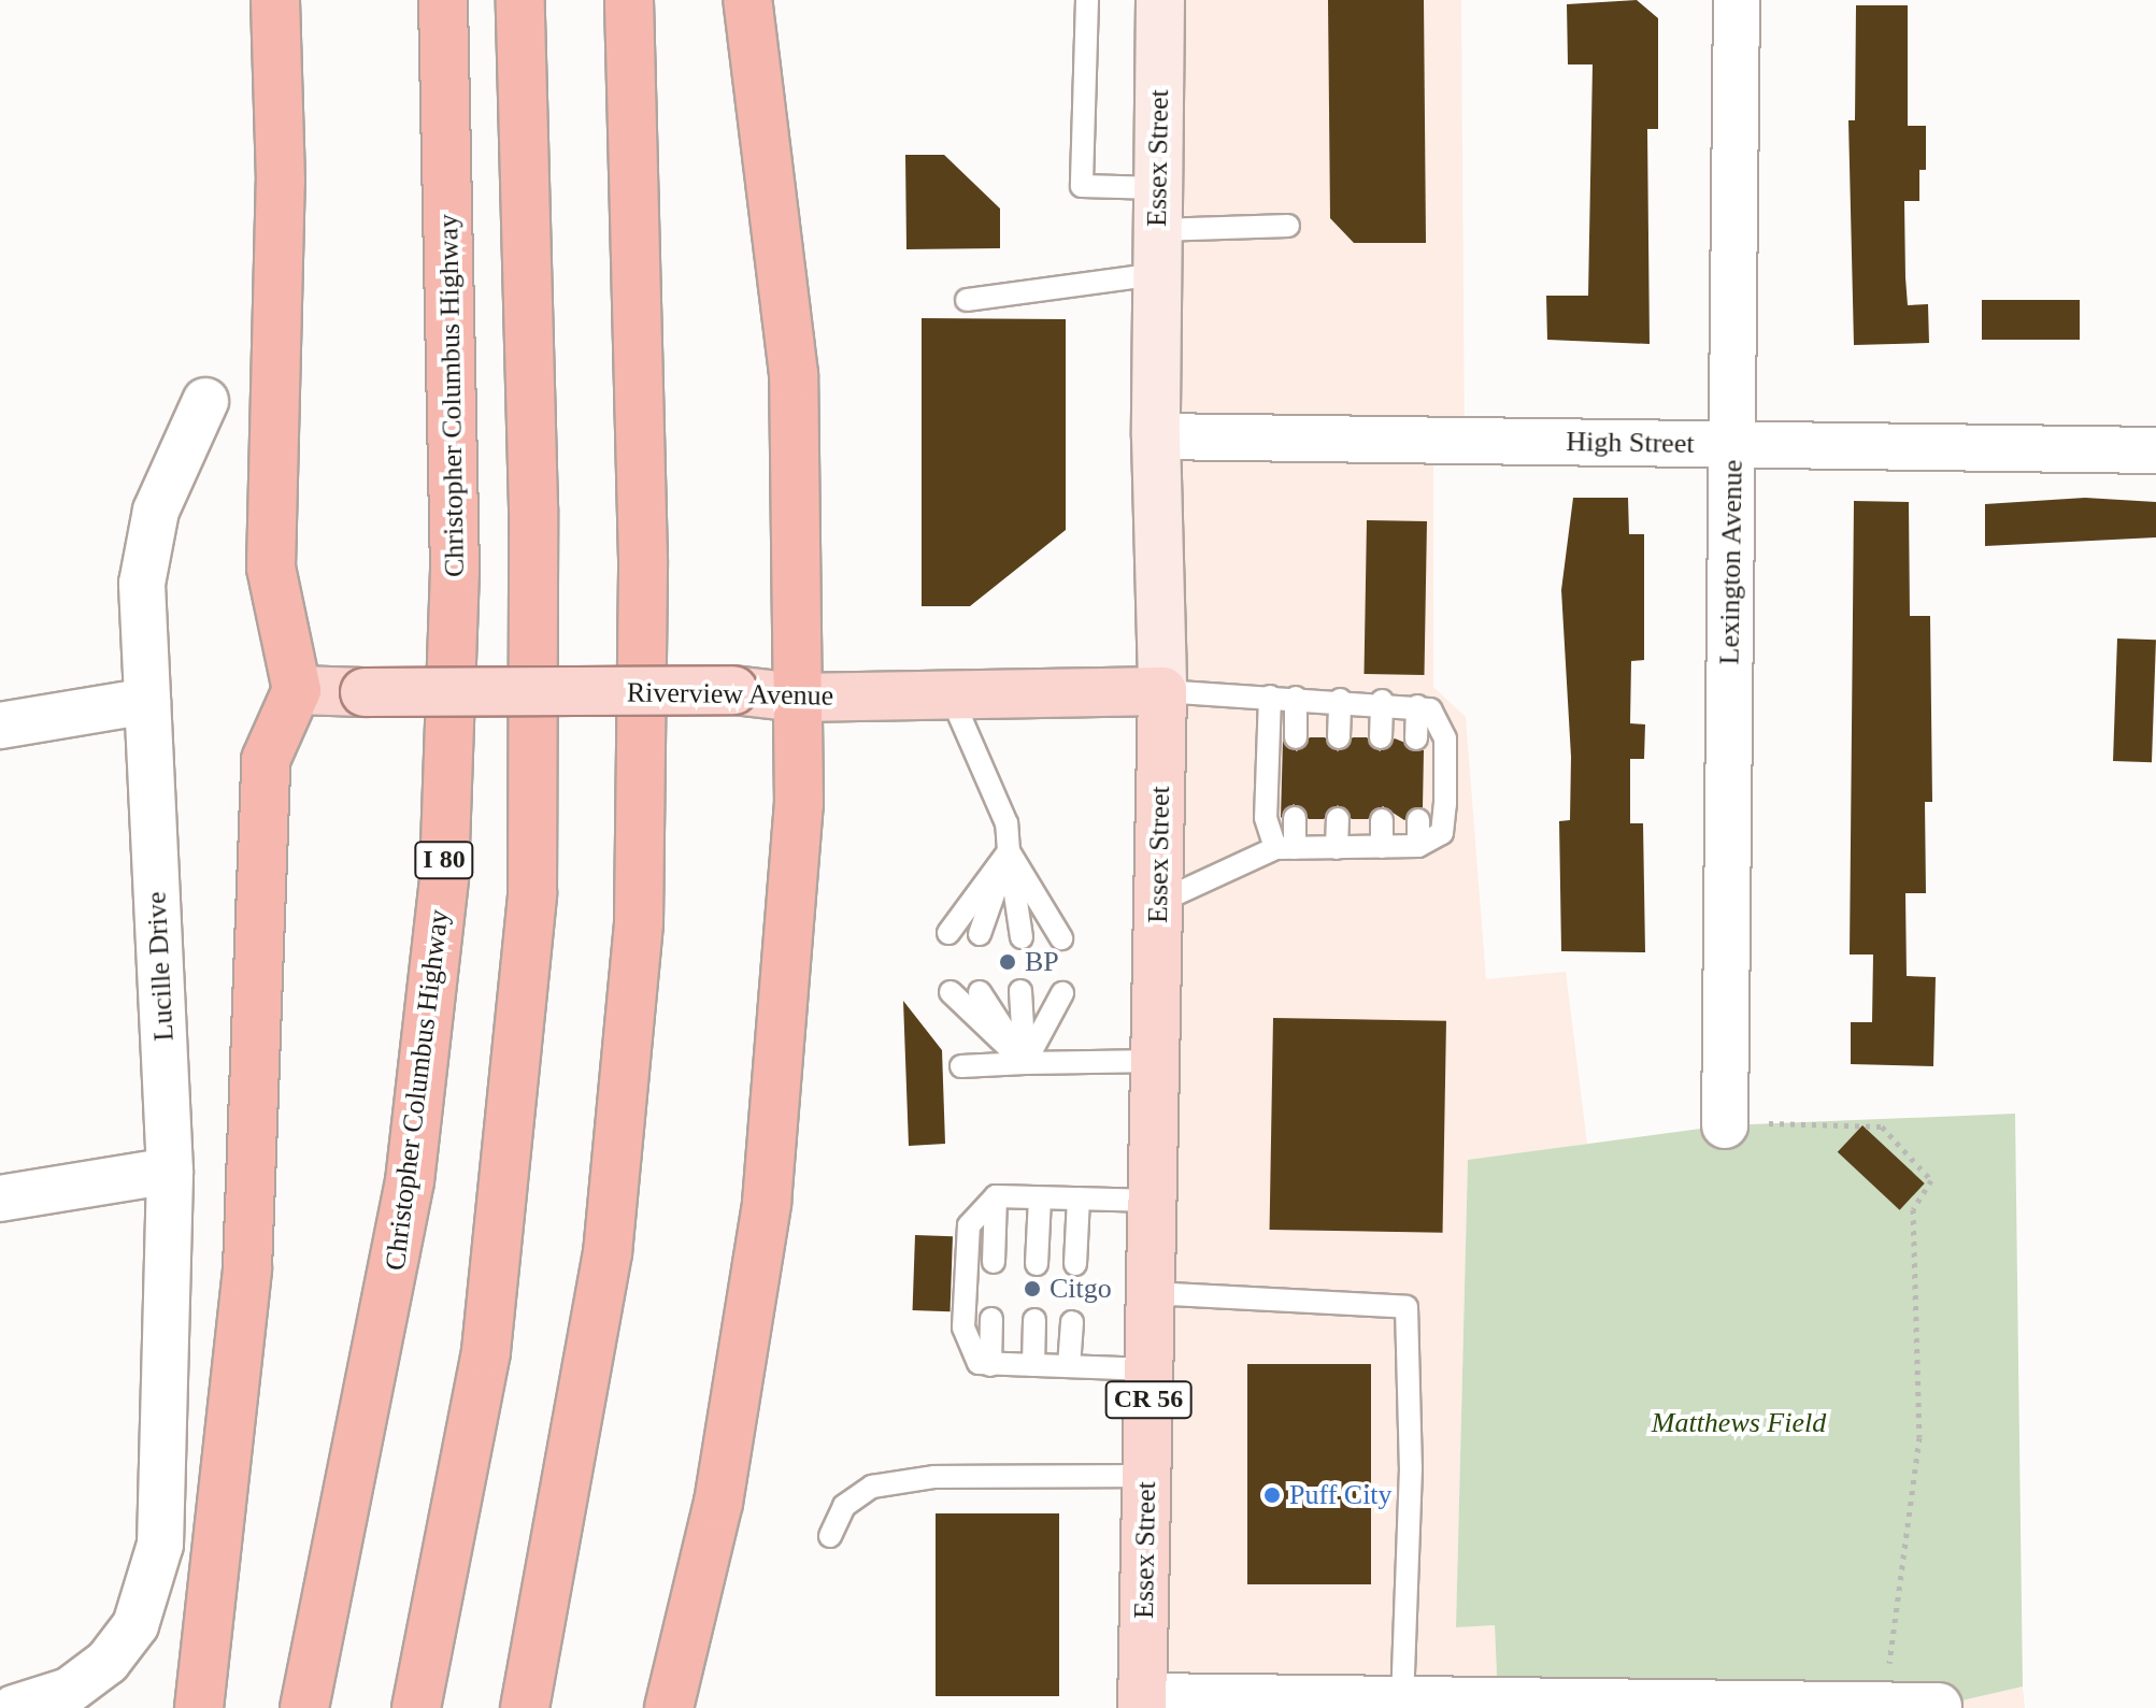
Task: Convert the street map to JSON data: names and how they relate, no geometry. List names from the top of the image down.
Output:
{
  "streets": {
    "highway": ["Christopher Columbus Highway", "I 80"],
    "main road": ["Essex Street", "Riverview Avenue", "CR 56"],
    "street": ["High Street", "Lexington Avenue", "Lucille Drive"]
  },
  "crossings": [
    ["Essex Street", "High Street"],
    ["Essex Street", "Riverview Avenue"],
    ["High Street", "Lexington Avenue"]
  ],
  "parks": ["Matthews Field"],
  "places": ["BP", "Citgo", "Puff City"]
}
